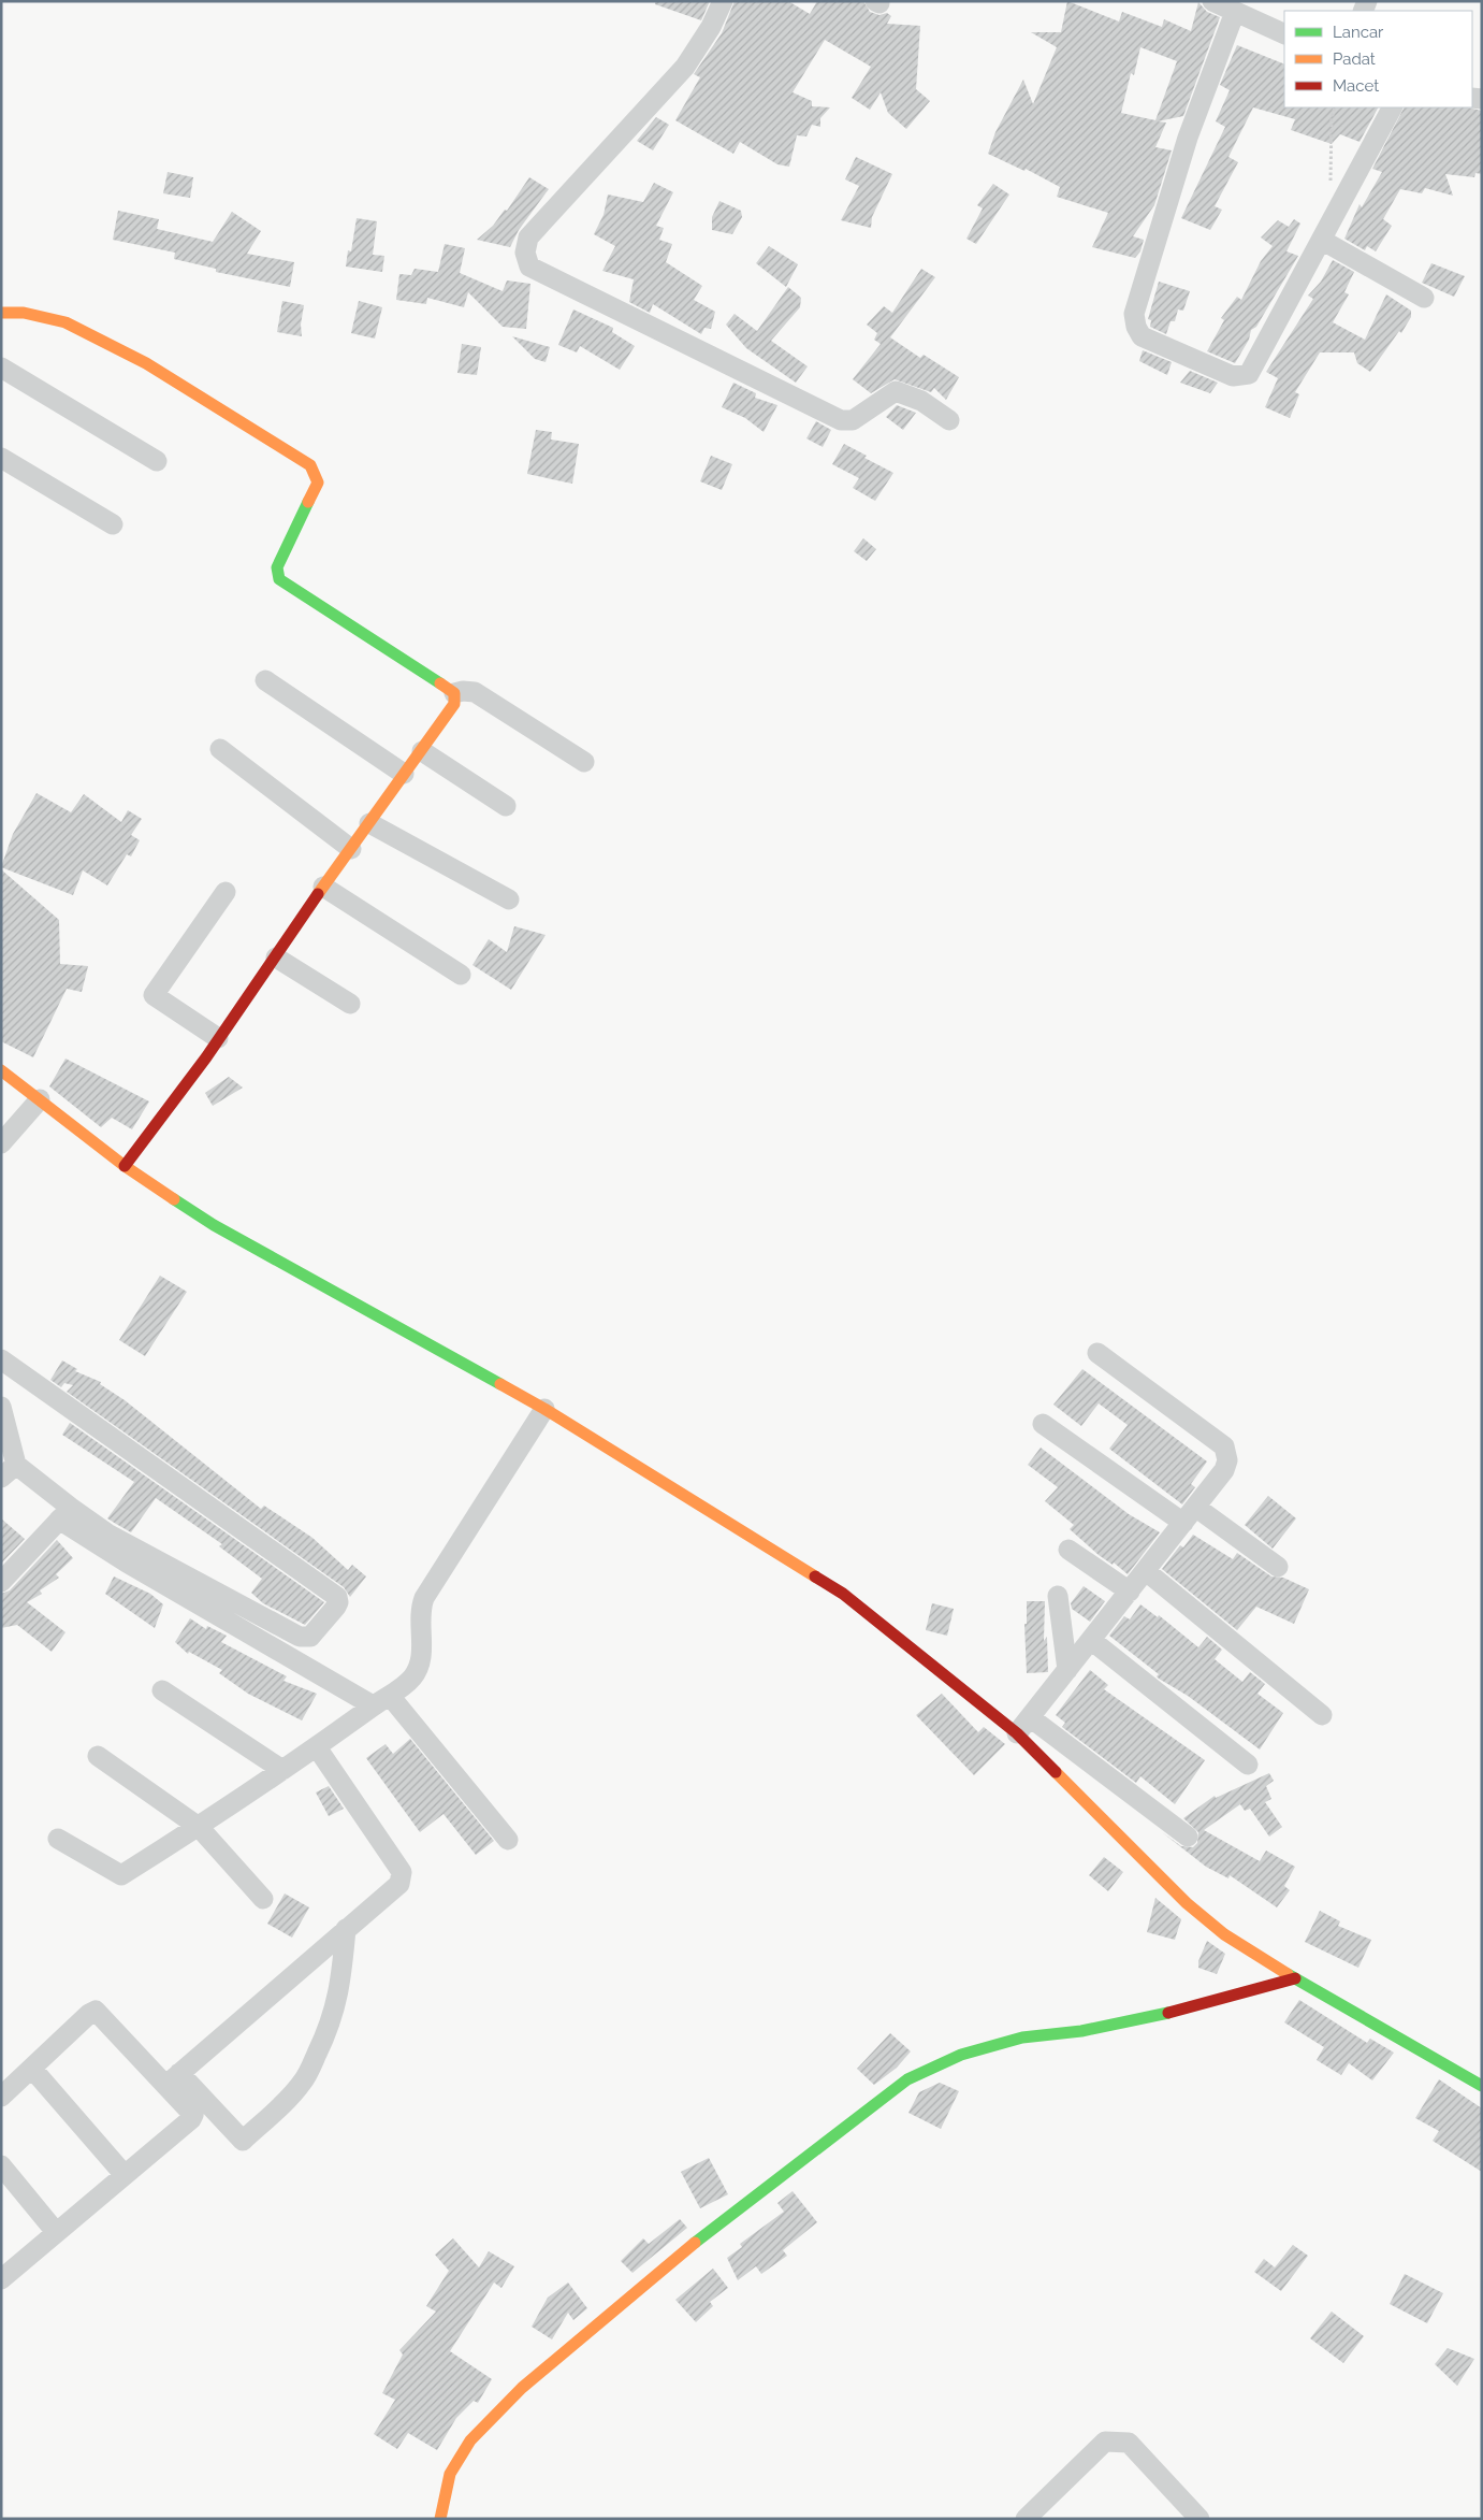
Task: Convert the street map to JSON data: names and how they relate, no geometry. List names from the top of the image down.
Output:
{
  "legend": ["Lancar", "Padat", "Macet"]
}
